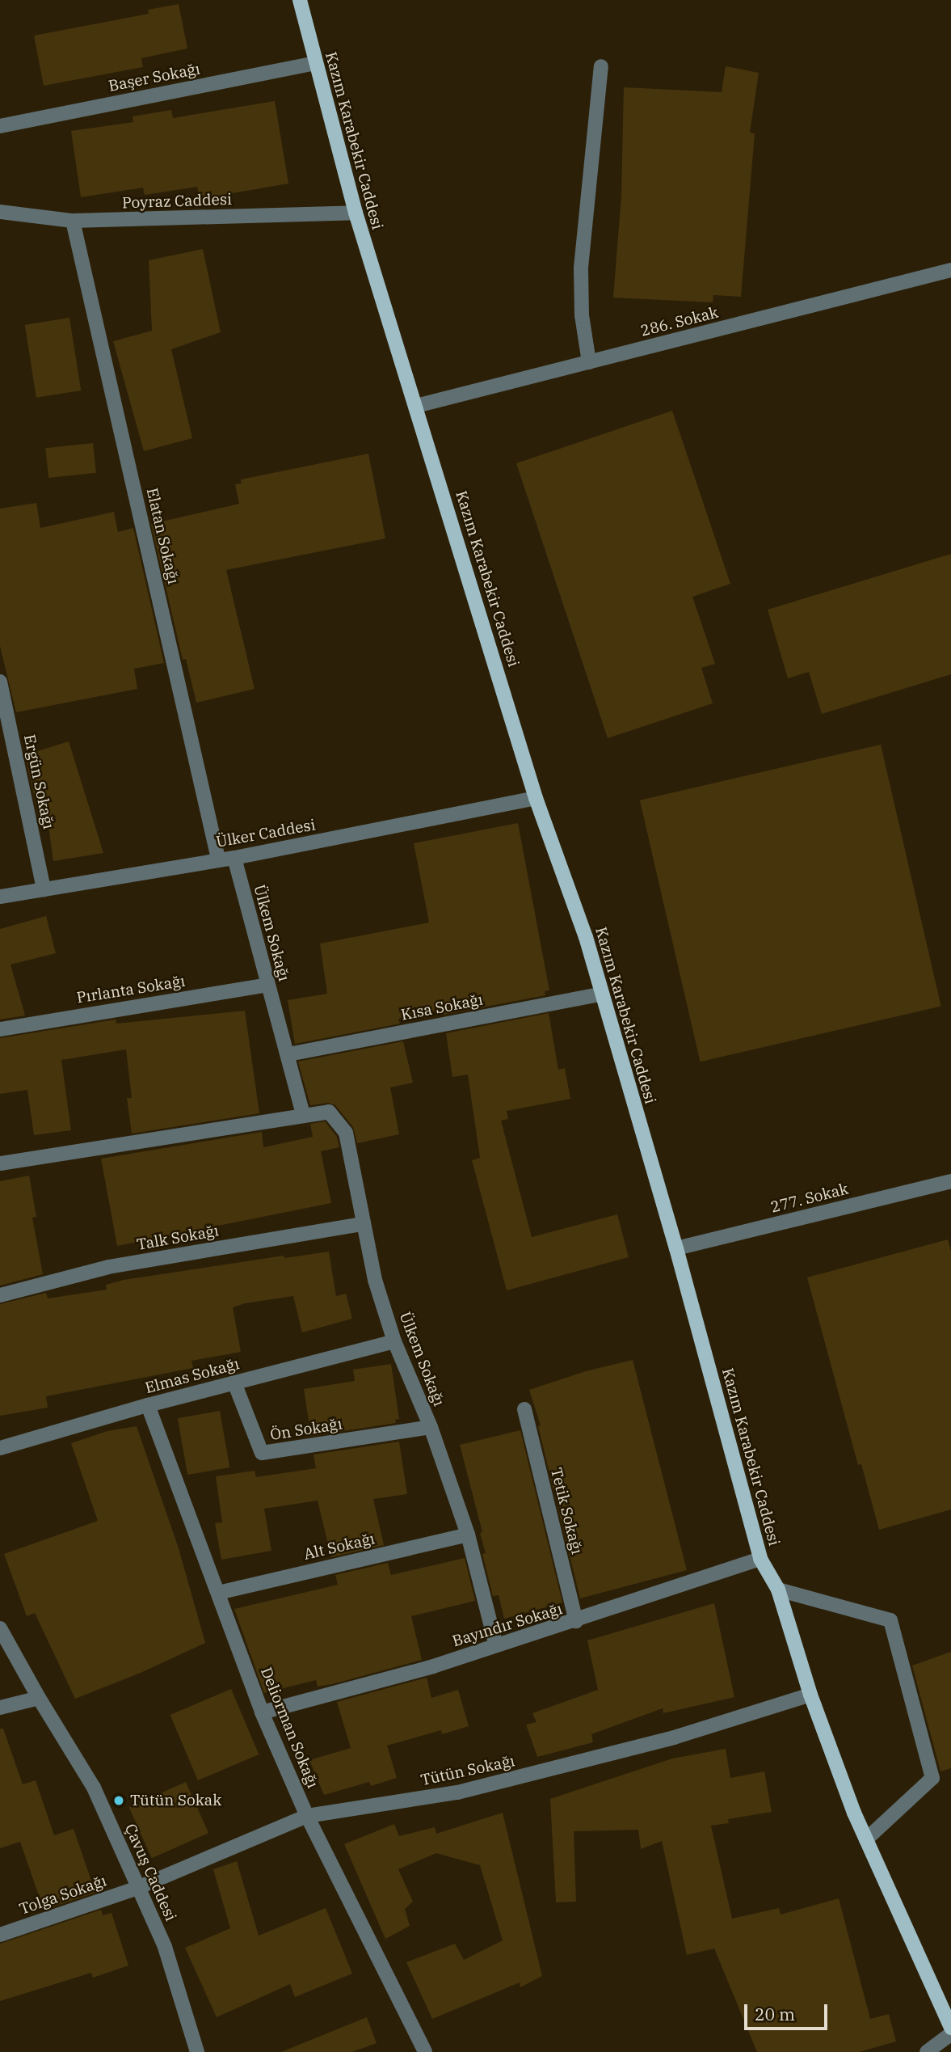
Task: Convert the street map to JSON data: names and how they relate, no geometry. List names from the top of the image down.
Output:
{
  "streets": {
    "main road": ["Kazım Karabekir Caddesi"],
    "street": [
      "Başer Sokağı",
      "Poyraz Caddesi",
      "286. Sokak",
      "Elatan Sokağı",
      "Ergün Sokağı",
      "Ülker Caddesi",
      "Ülkem Sokağı",
      "Pırlanta Sokağı",
      "Kısa Sokağı",
      "277. Sokak",
      "Talk Sokağı",
      "Elmas Sokağı",
      "Ön Sokağı",
      "Tetik Sokağı",
      "Alt Sokağı",
      "Bayındır Sokağı",
      "Deliorman Sokağı",
      "Tütün Sokağı",
      "Çavuş Caddesi",
      "Tolga Sokağı"
    ]
  },
  "crossings": [
    ["Başer Sokağı", "Kazım Karabekir Caddesi"],
    ["Kazım Karabekir Caddesi", "Poyraz Caddesi"],
    ["Kazım Karabekir Caddesi", "286. Sokak"],
    ["Kazım Karabekir Caddesi", "Ülker Caddesi"],
    ["Kazım Karabekir Caddesi", "Kısa Sokağı"],
    ["Kazım Karabekir Caddesi", "277. Sokak"],
    ["Kazım Karabekir Caddesi", "Bayındır Sokağı"],
    ["Kazım Karabekir Caddesi", "Tütün Sokağı"],
    ["Poyraz Caddesi", "Elatan Sokağı"],
    ["Elatan Sokağı", "Ülker Caddesi"],
    ["Ergün Sokağı", "Ülker Caddesi"],
    ["Ülker Caddesi", "Ülkem Sokağı"],
    ["Ülkem Sokağı", "Pırlanta Sokağı"],
    ["Ülkem Sokağı", "Kısa Sokağı"],
    ["Ülkem Sokağı", "Talk Sokağı"],
    ["Ülkem Sokağı", "Elmas Sokağı"],
    ["Ülkem Sokağı", "Ön Sokağı"],
    ["Ülkem Sokağı", "Alt Sokağı"],
    ["Ülkem Sokağı", "Bayındır Sokağı"],
    ["Elmas Sokağı", "Ön Sokağı"],
    ["Elmas Sokağı", "Deliorman Sokağı"],
    ["Tetik Sokağı", "Bayındır Sokağı"],
    ["Alt Sokağı", "Deliorman Sokağı"],
    ["Bayındır Sokağı", "Deliorman Sokağı"],
    ["Deliorman Sokağı", "Tütün Sokağı"],
    ["Tütün Sokağı", "Çavuş Caddesi"],
    ["Tütün Sokağı", "Tolga Sokağı"],
    ["Çavuş Caddesi", "Tolga Sokağı"]
  ],
  "places": ["Tütün Sokak"],
  "scale_bar": "20 m"
}
